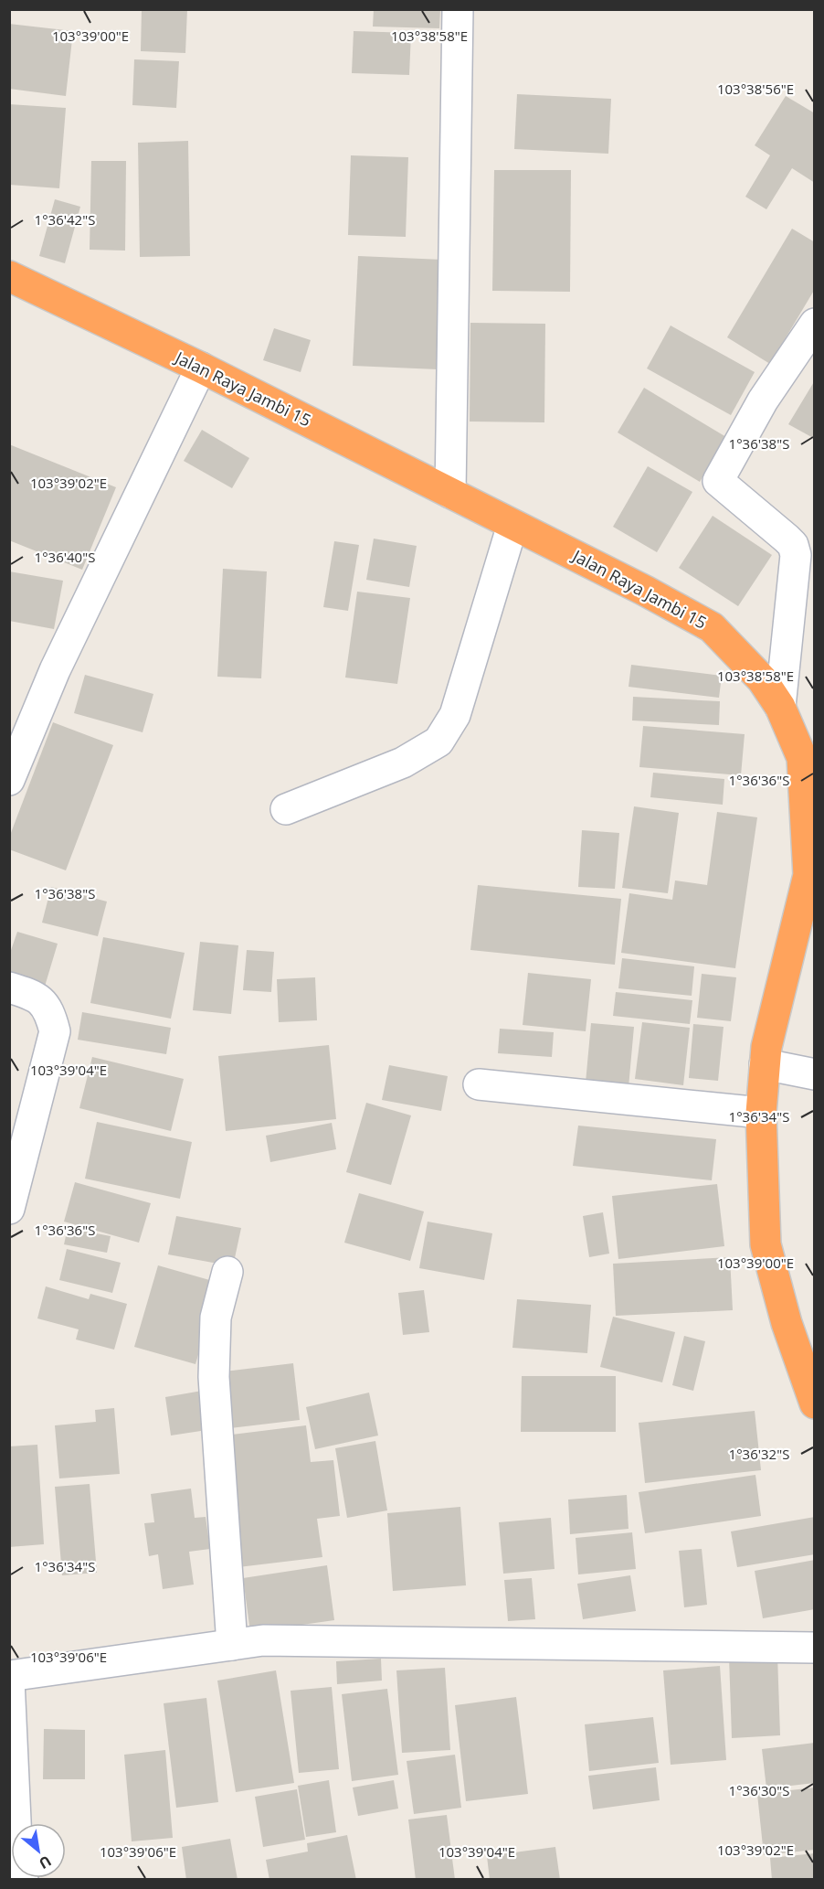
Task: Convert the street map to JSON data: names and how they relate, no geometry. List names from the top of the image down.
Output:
{
  "streets": {
    "highway": ["Jalan Raya Jambi 15"]
  },
  "north": "bottom right",
  "coordinates": [
    "103°39'00\"E",
    "103°38'58\"E",
    "103°38'56\"E",
    "1°36'42\"S",
    "1°36'38\"S",
    "103°39'02\"E",
    "1°36'40\"S",
    "1°36'36\"S",
    "103°39'04\"E",
    "1°36'34\"S",
    "1°36'32\"S",
    "103°39'06\"E",
    "1°36'30\"S"
  ]
}
